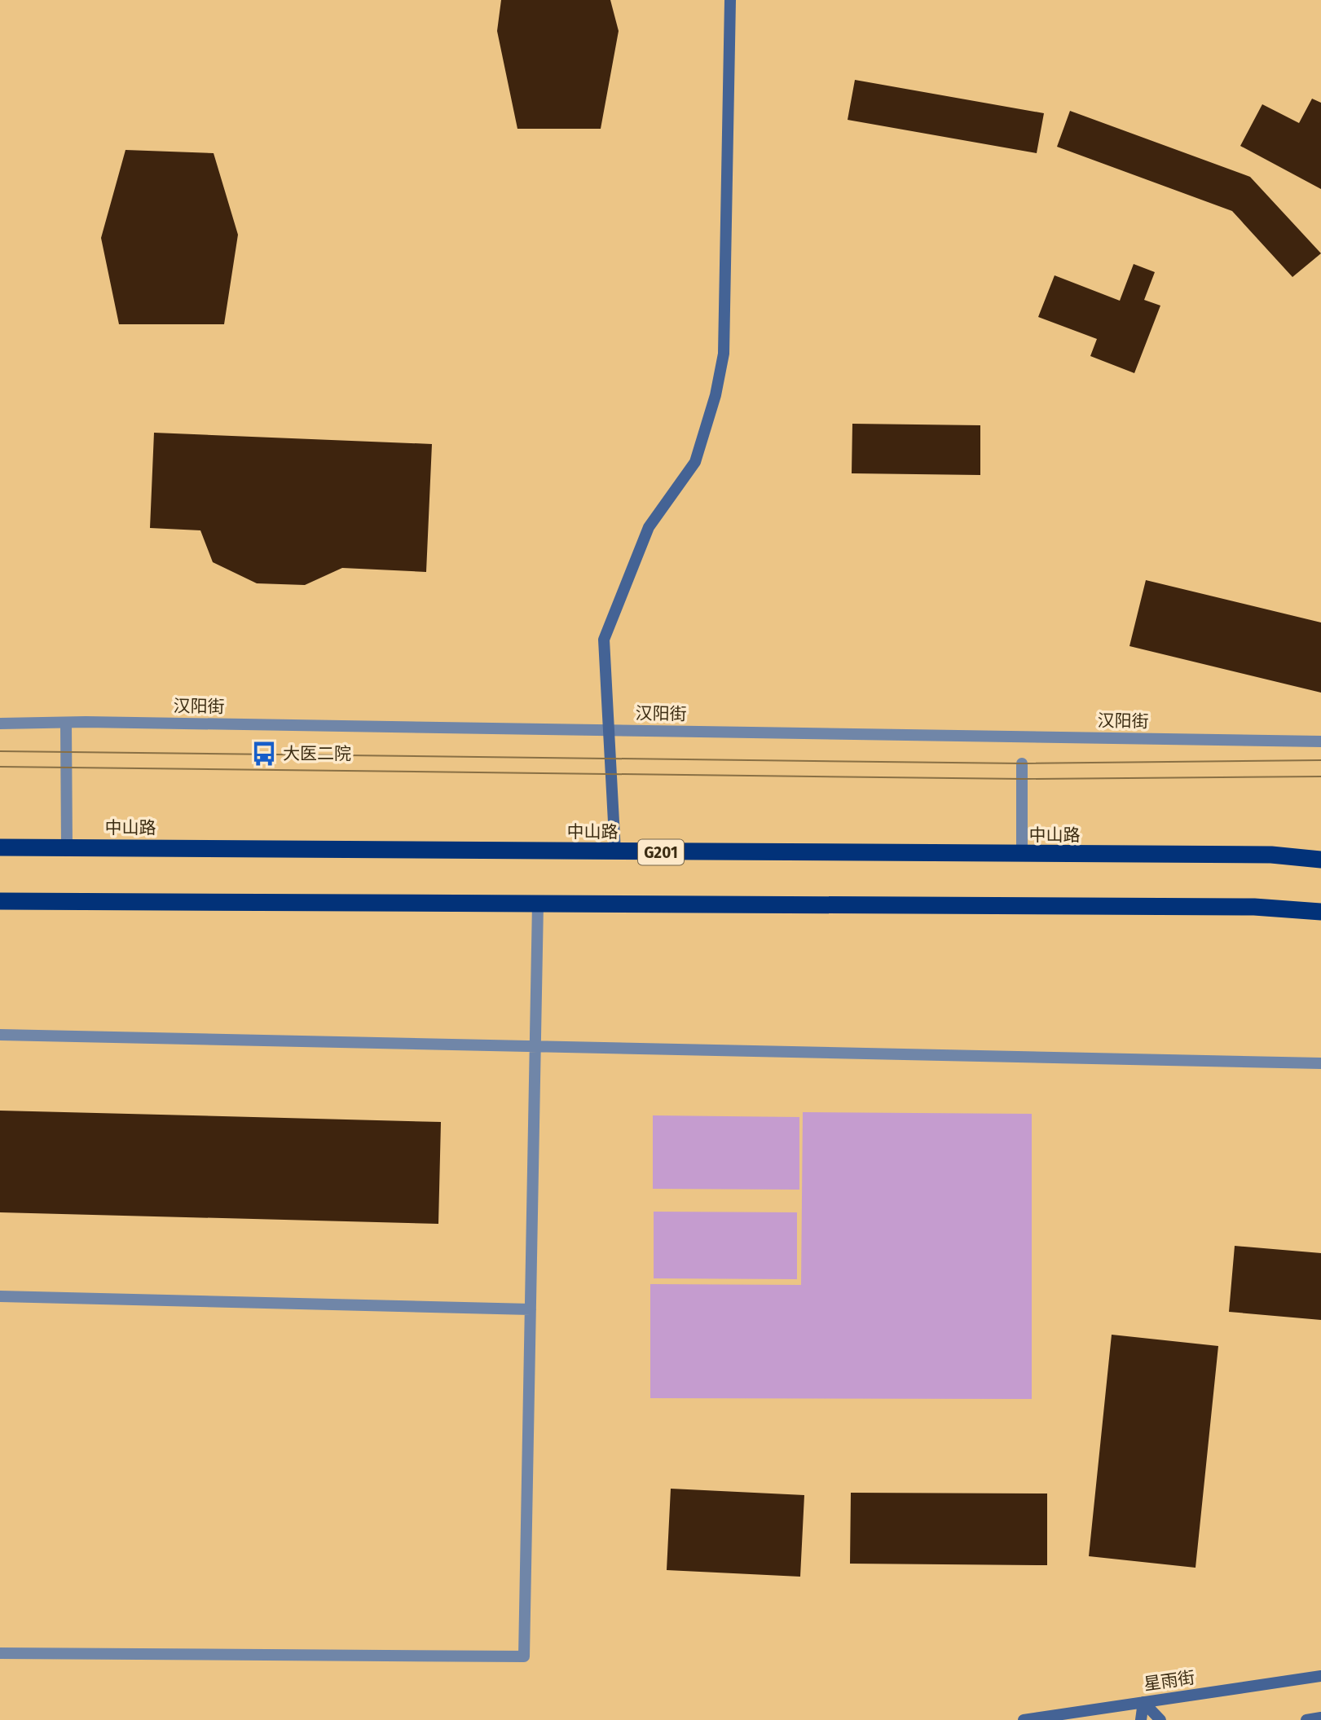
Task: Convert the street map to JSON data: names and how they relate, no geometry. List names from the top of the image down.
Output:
{
  "streets": {
    "highway": ["中山路", "G201"],
    "street": ["汉阳街", "星雨街"]
  },
  "places": {
    "bus stop": ["大医二院"]
  }
}
